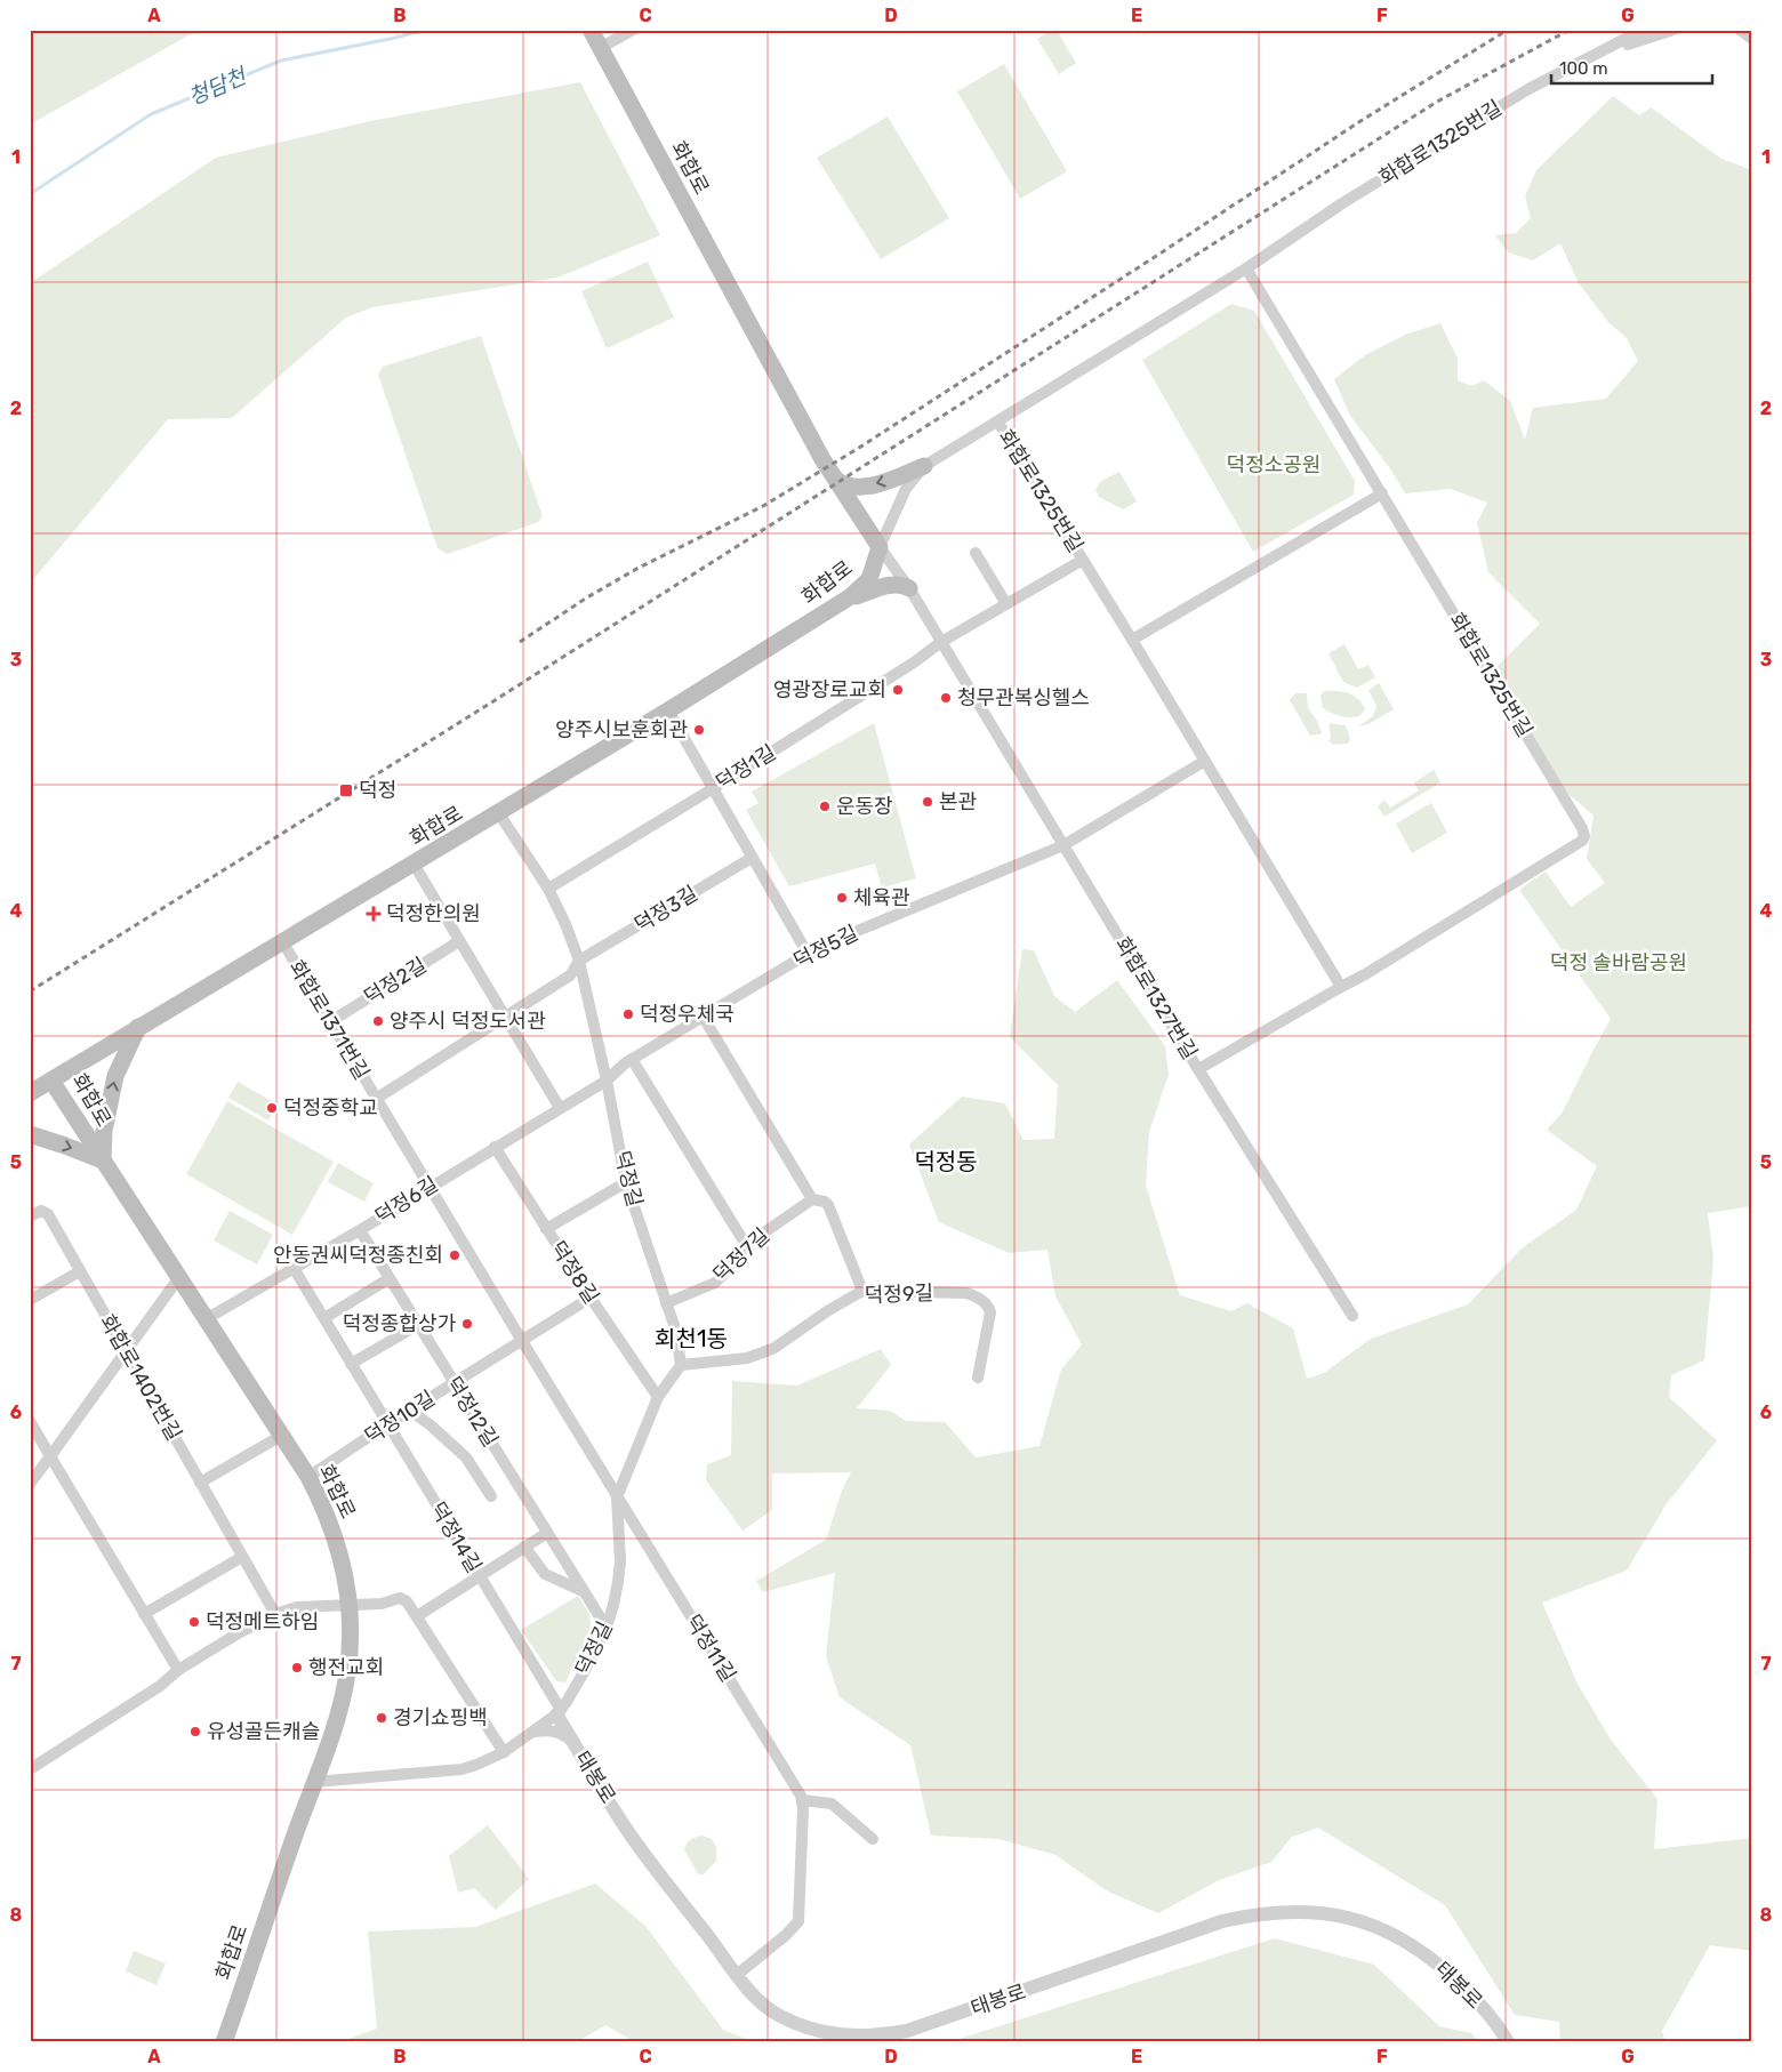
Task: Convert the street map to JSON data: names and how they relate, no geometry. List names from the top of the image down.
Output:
{
  "streets": {
    "main road": ["화합로"],
    "street": [
      "화합로1325번길",
      "덕정1길",
      "덕정3길",
      "덕정5길",
      "덕정2길",
      "화합로1327번길",
      "화합로1371번길",
      "덕정길",
      "덕정6길",
      "덕정7길",
      "덕정8길",
      "덕정9길",
      "화합로1402번길",
      "덕정12길",
      "덕정10길",
      "덕정14길",
      "덕정11길",
      "태봉로"
    ]
  },
  "crossings": [
    ["화합로1325번길", "화합로"],
    ["화합로1325번길", "덕정1길"],
    ["화합로1325번길", "화합로1327번길"],
    ["화합로", "화합로1327번길"],
    ["화합로", "화합로1371번길"],
    ["화합로", "덕정길"],
    ["화합로", "덕정6길"],
    ["화합로", "덕정10길"],
    ["덕정1길", "화합로1327번길"],
    ["덕정1길", "덕정길"],
    ["덕정3길", "화합로1371번길"],
    ["덕정3길", "덕정길"],
    ["덕정5길", "화합로1327번길"],
    ["덕정5길", "덕정길"],
    ["덕정5길", "덕정6길"],
    ["덕정2길", "화합로1371번길"],
    ["화합로1371번길", "덕정6길"],
    ["덕정길", "덕정6길"],
    ["덕정길", "덕정7길"],
    ["덕정길", "덕정8길"],
    ["덕정길", "덕정9길"],
    ["덕정길", "덕정12길"],
    ["덕정길", "덕정14길"],
    ["덕정길", "덕정11길"],
    ["덕정길", "태봉로"],
    ["덕정6길", "덕정8길"],
    ["덕정6길", "덕정12길"],
    ["덕정6길", "덕정14길"],
    ["덕정8길", "덕정10길"],
    ["덕정12길", "덕정10길"],
    ["덕정10길", "덕정14길"],
    ["덕정14길", "태봉로"],
    ["덕정11길", "태봉로"]
  ],
  "districts": ["덕정동", "회천1동"],
  "water": ["청담천"],
  "parks": ["덕정소공원", "덕정 솔바람공원"],
  "places": {
    "other": [
      "영광장로교회",
      "청무관복싱헬스",
      "양주시보훈회관",
      "본관",
      "운동장",
      "체육관",
      "덕정우체국",
      "양주시 덕정도서관",
      "덕정중학교",
      "안동권씨덕정종친회",
      "덕정종합상가",
      "덕정메트하임",
      "행전교회",
      "경기쇼핑백",
      "유성골든캐슬"
    ],
    "transit": ["덕정"],
    "health": ["덕정한의원"]
  },
  "scale_bar": "100 m",
  "grid": {
    "columns": [
      "A",
      "B",
      "C",
      "D",
      "E",
      "F",
      "G"
    ],
    "rows": [
      "1",
      "2",
      "3",
      "4",
      "5",
      "6",
      "7",
      "8"
    ]
  }
}
